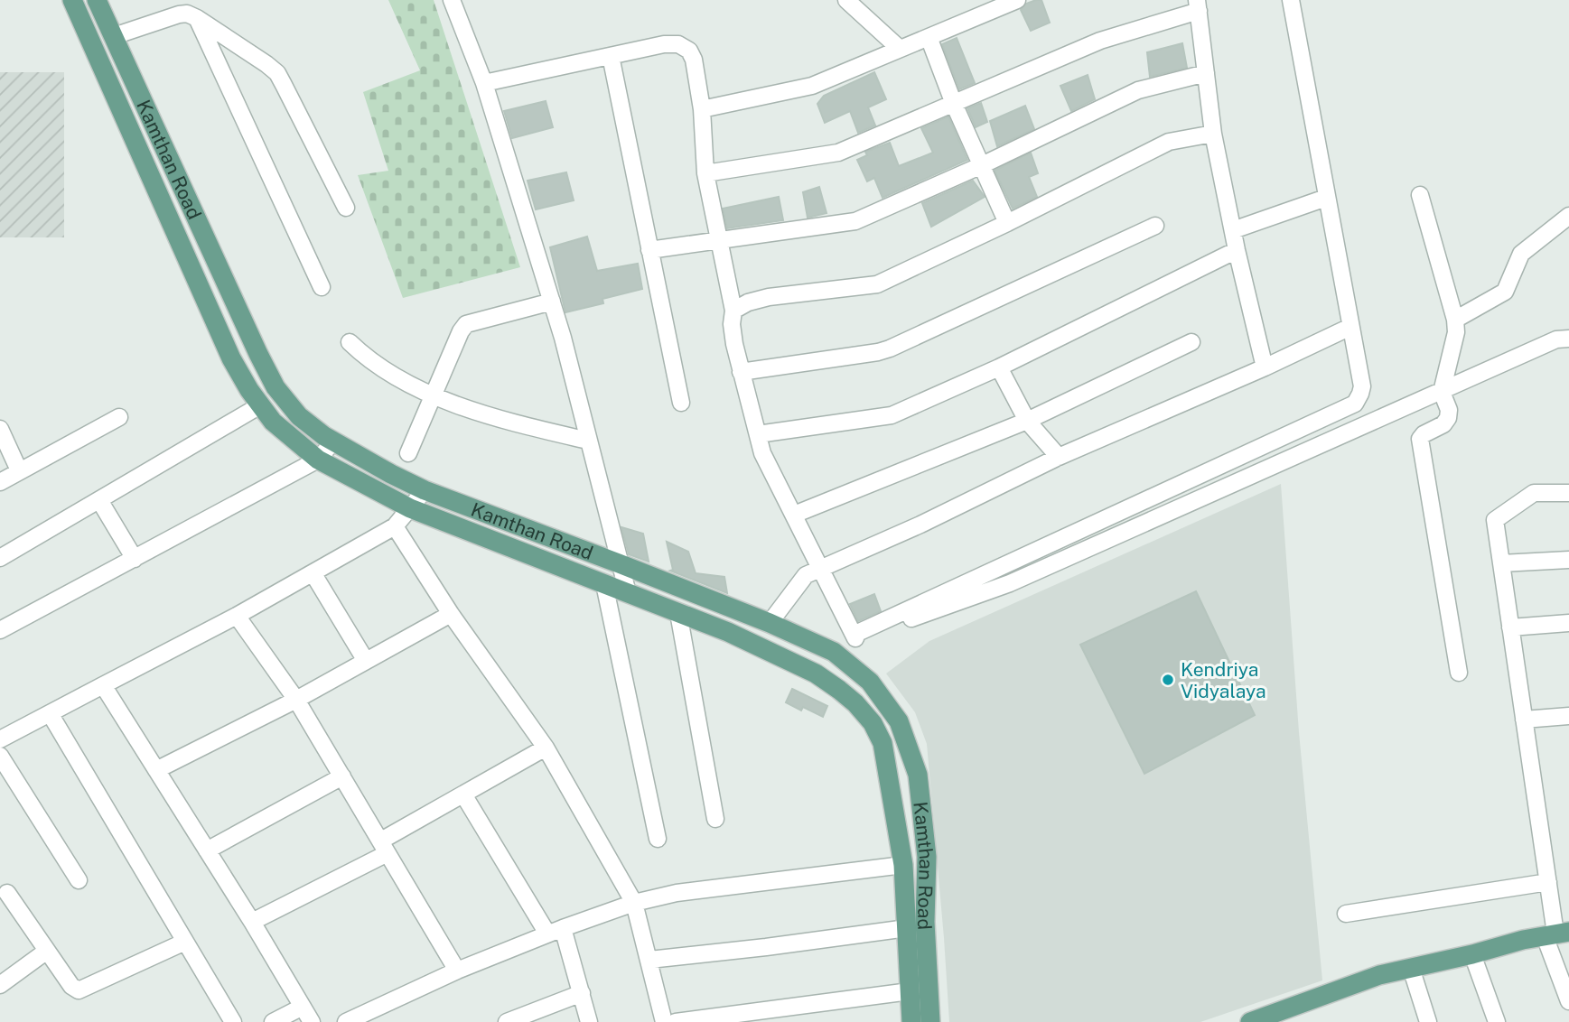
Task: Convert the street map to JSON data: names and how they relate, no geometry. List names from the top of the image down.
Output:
{
  "streets": {
    "main road": ["Kamthan Road"]
  },
  "places": ["Kendriya Vidyalaya"]
}
